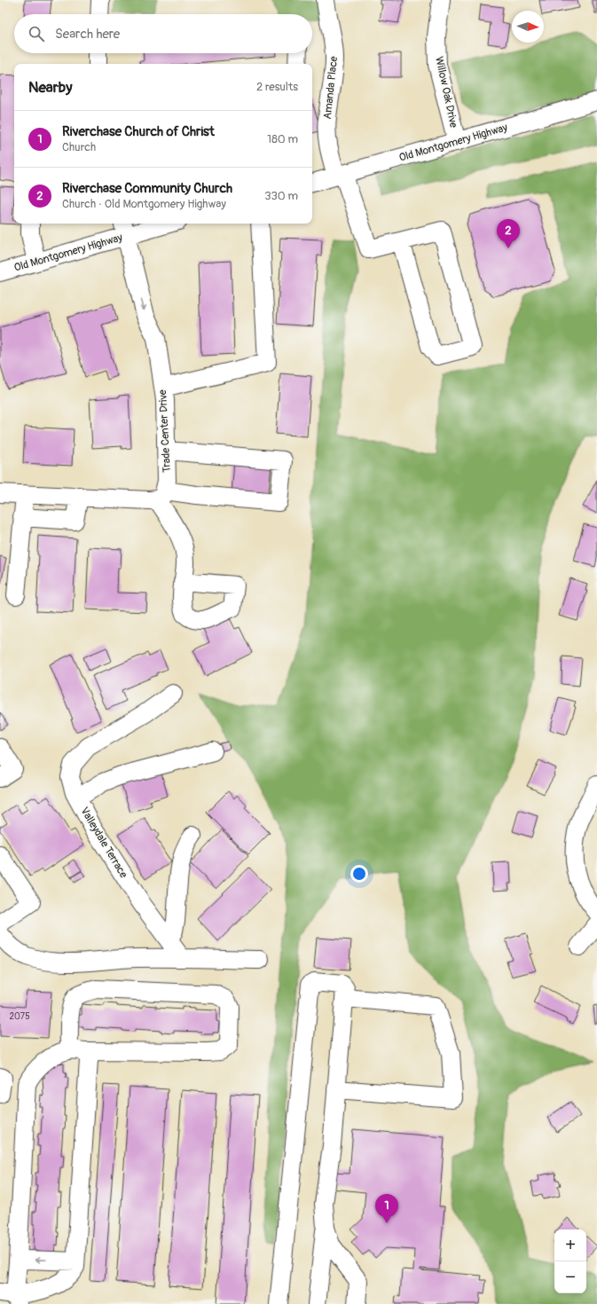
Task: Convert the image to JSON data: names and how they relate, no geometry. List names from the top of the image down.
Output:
{
  "streets": {
    "street": [
      "Amanda Place",
      "Willow Oak Drive",
      "Old Montgomery Highway",
      "Trade Center Drive",
      "Valleydale Terrace"
    ]
  },
  "crossings": [
    ["Amanda Place", "Old Montgomery Highway"],
    ["Willow Oak Drive", "Old Montgomery Highway"],
    ["Old Montgomery Highway", "Trade Center Drive"]
  ],
  "house_numbers": ["2075"],
  "north": "right",
  "page": {
    "search": "Search here",
    "heading": ["Nearby", "2 results"],
    "list": [
      {
        "mark": "1",
        "name": "Riverchase Church of Christ",
        "note": "Church",
        "value": "180 m"
      },
      {
        "mark": "2",
        "name": "Riverchase Community Church",
        "note": "Church · Old Montgomery Highway",
        "value": "330 m"
      }
    ],
    "pins": ["2", "1"],
    "map_buttons": ["+", "−"]
  }
}
